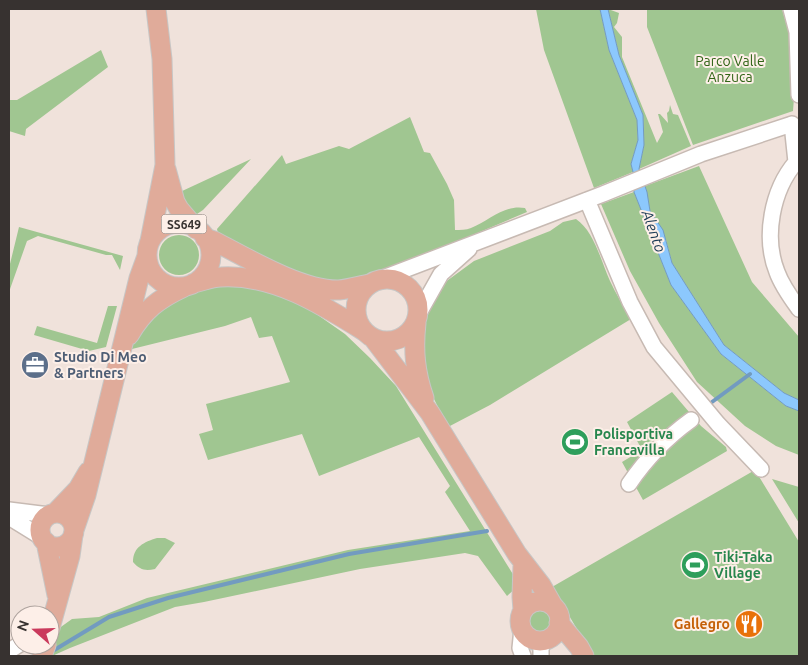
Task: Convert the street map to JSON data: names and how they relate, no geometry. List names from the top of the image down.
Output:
{
  "streets": {
    "main road": ["SS649"]
  },
  "water": ["Alento"],
  "parks": ["Parco Valle Anzuca"],
  "places": {
    "office": ["Studio Di Meo & Partners"],
    "sports": ["Polisportiva Francavilla", "Tiki-Taka Village"],
    "restaurant": ["Gallegro"]
  },
  "north": "left"
}
